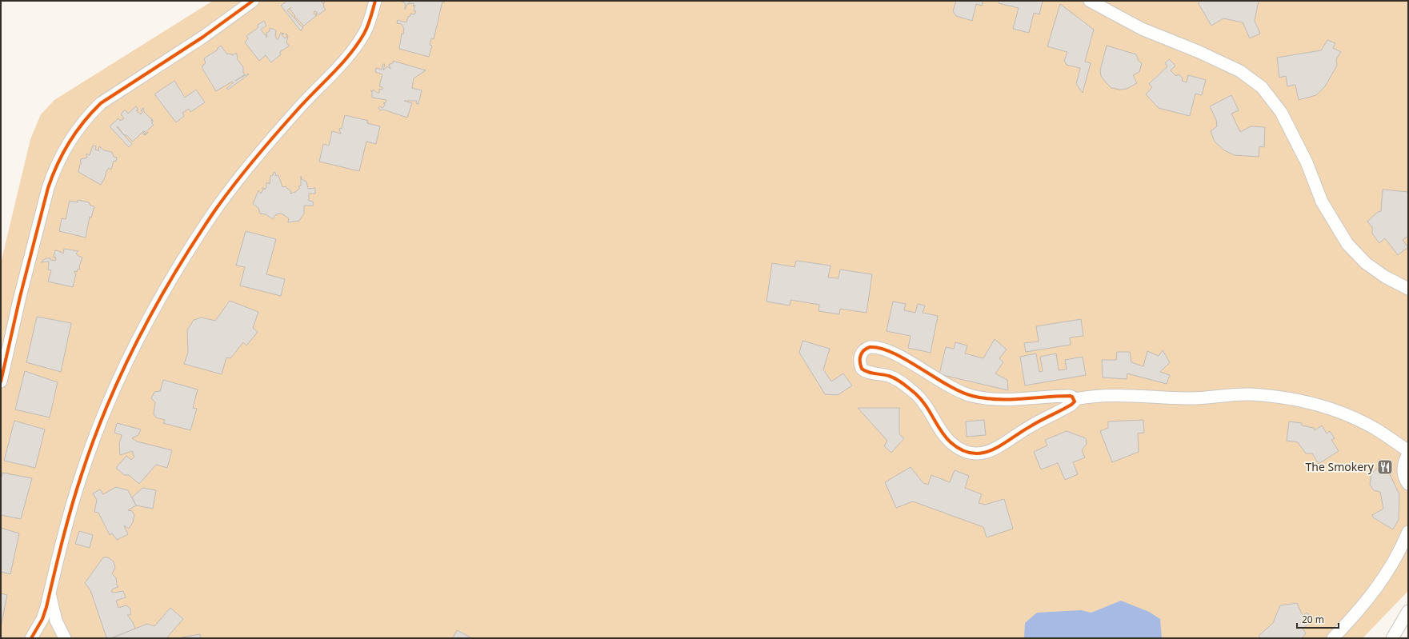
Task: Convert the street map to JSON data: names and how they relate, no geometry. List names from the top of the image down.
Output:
{
  "places": {
    "restaurant": ["The Smokery"]
  },
  "scale_bar": "20 m"
}
